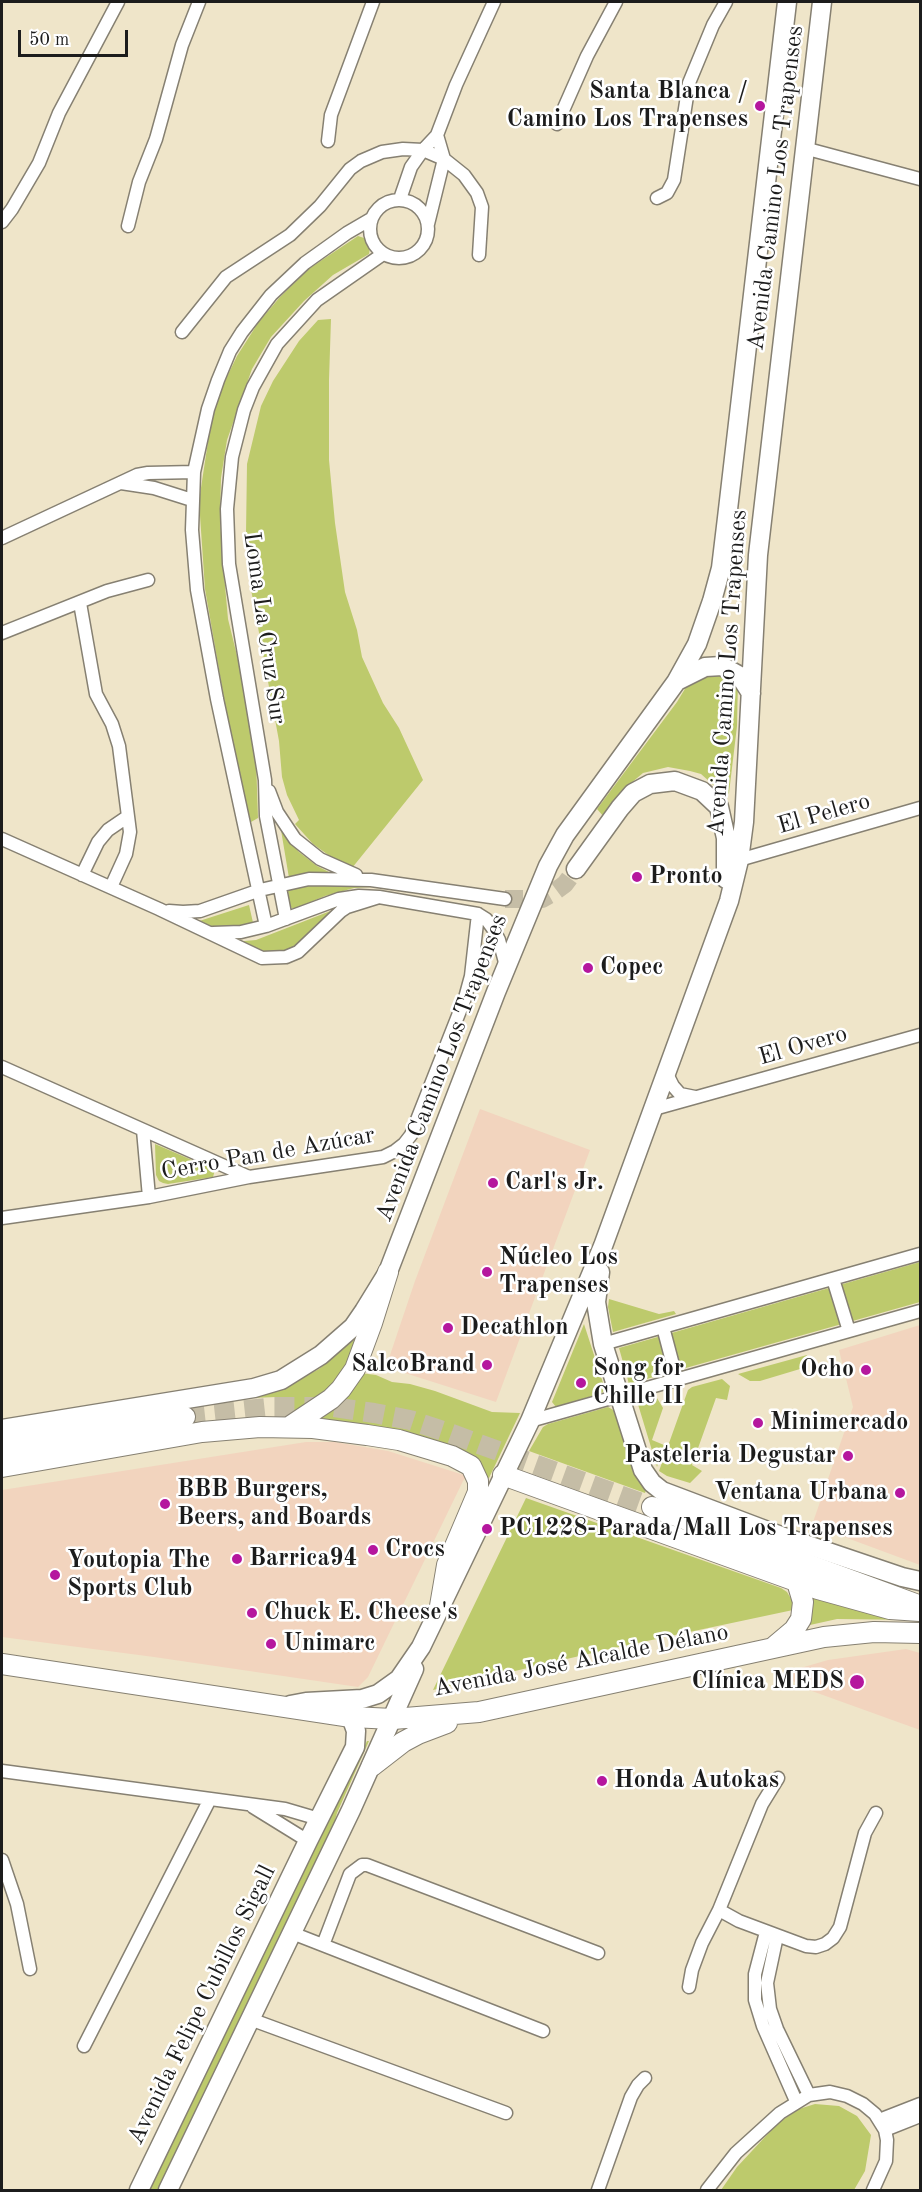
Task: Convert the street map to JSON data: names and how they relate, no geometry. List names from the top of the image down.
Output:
{
  "streets": {
    "main road": ["Avenida Camino Los Trapenses", "Avenida José Alcalde Délano", "Avenida Felipe Cubillos Sigall"],
    "street": [
      "Loma La Cruz Sur",
      "El Pelero",
      "El Overo",
      "Cerro Pan de Azúcar"
    ]
  },
  "crossings": [
    ["Avenida Camino Los Trapenses", "El Pelero"],
    ["Avenida Camino Los Trapenses", "El Overo"],
    ["Avenida Camino Los Trapenses", "Avenida José Alcalde Délano"],
    ["Avenida Camino Los Trapenses", "Avenida Felipe Cubillos Sigall"],
    ["Avenida José Alcalde Délano", "Avenida Felipe Cubillos Sigall"]
  ],
  "places": [
    "Santa Blanca / Camino Los Trapenses",
    "Pronto",
    "Copec",
    "Carl's Jr.",
    "Núcleo Los Trapenses",
    "Decathlon",
    "SalcoBrand",
    "Ocho",
    "Song for Chille II",
    "Minimercado",
    "Pasteleria Degustar",
    "Ventana Urbana",
    "BBB Burgers, Beers, and Boards",
    "PC1228-Parada/Mall Los Trapenses",
    "Crocs",
    "Barrica94",
    "Youtopia The Sports Club",
    "Chuck E. Cheese's",
    "Unimarc",
    "Clínica MEDS",
    "Honda Autokas"
  ],
  "scale_bar": "50 m"
}
